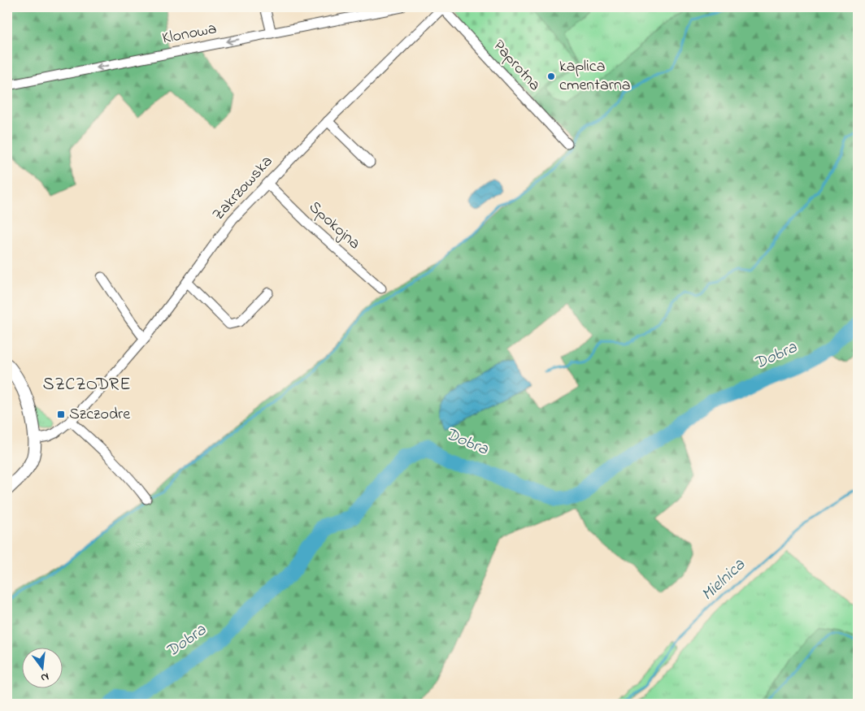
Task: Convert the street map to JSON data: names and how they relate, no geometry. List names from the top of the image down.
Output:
{
  "streets": {
    "street": [
      "Klonowa",
      "Paprotna",
      "Zakrzowska",
      "Spokojna"
    ]
  },
  "crossings": [
    ["Paprotna", "Zakrzowska"],
    ["Zakrzowska", "Spokojna"]
  ],
  "one_way": ["Klonowa"],
  "districts": ["SZCZODRE"],
  "water": ["Dobra", "Mielnica"],
  "places": {
    "other": ["kaplica cmentarna"],
    "transit": ["Szczodre"]
  },
  "north": "bottom"
}
